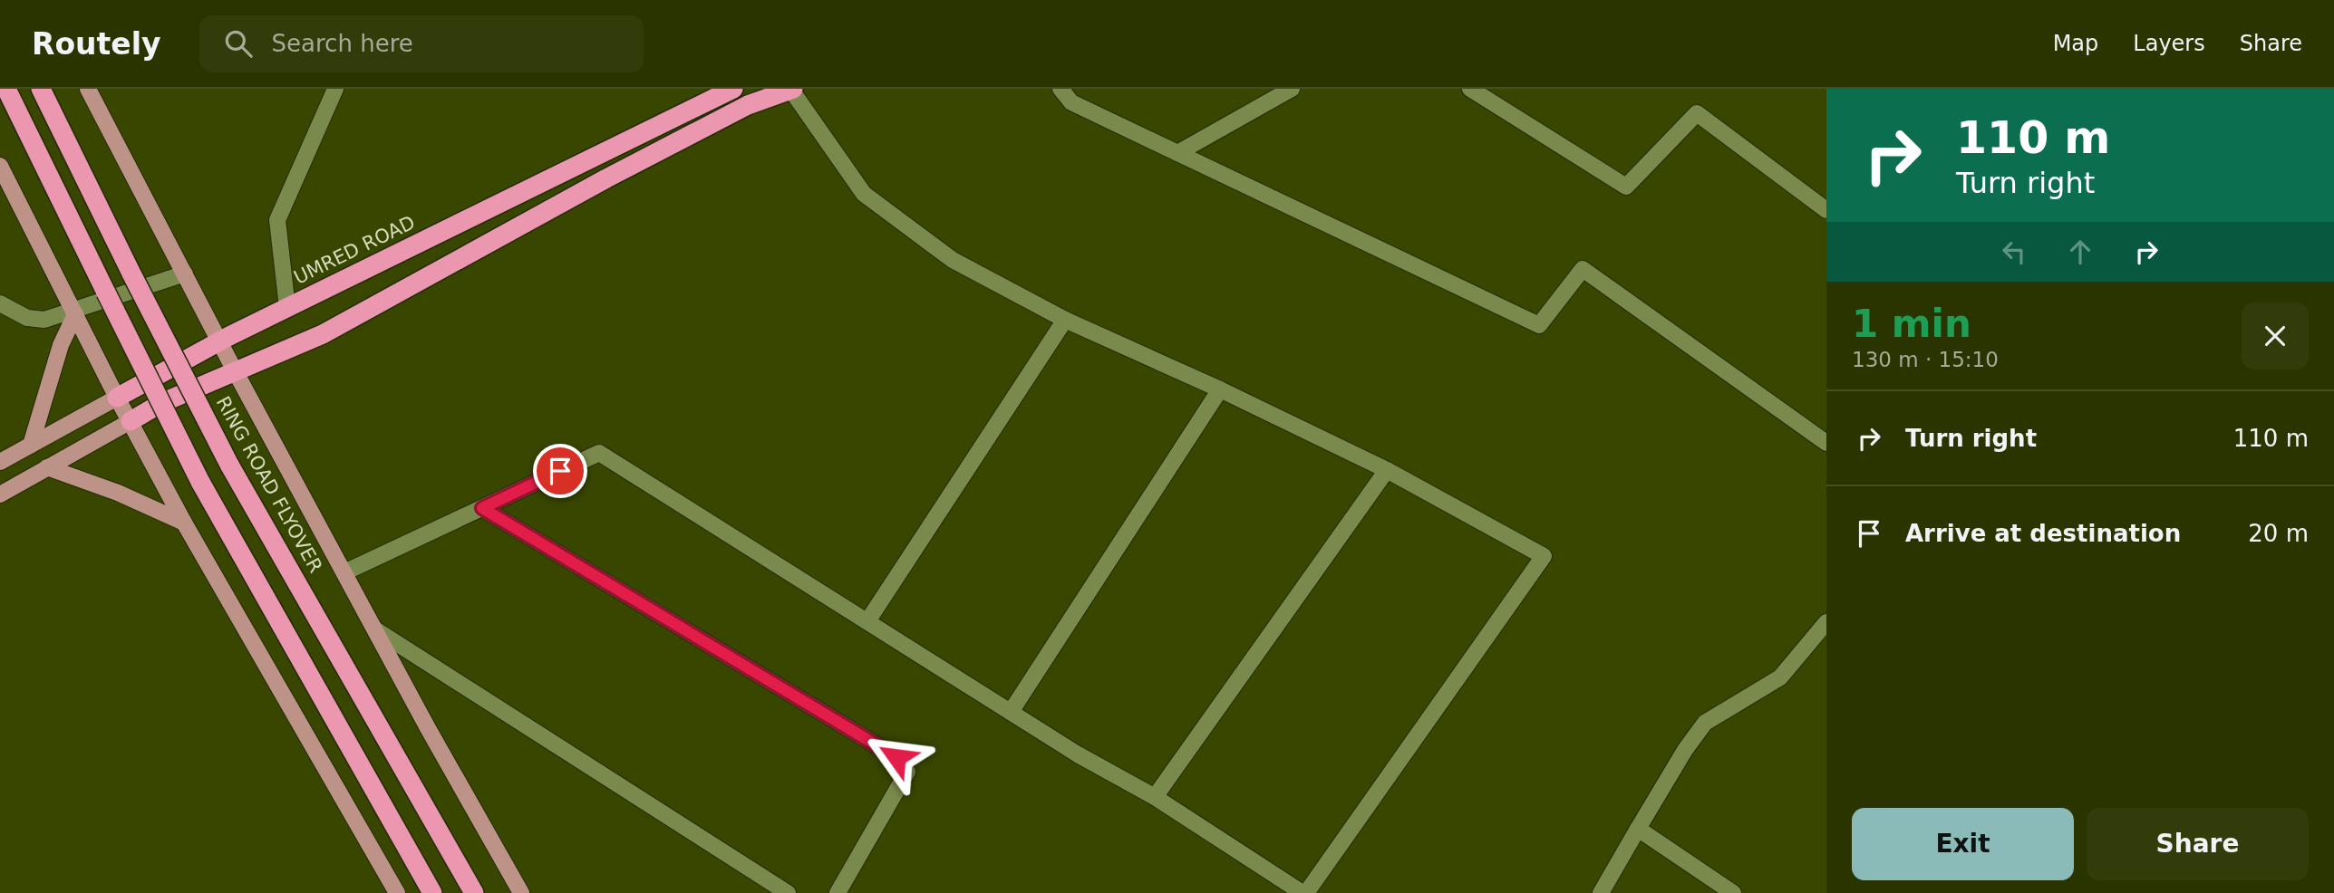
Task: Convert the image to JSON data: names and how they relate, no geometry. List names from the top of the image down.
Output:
{
  "streets": {
    "highway": ["UMRED ROAD", "RING ROAD FLYOVER"]
  },
  "page": {
    "header": "Routely",
    "search": "Search here",
    "nav": ["Map", "Layers", "Share"],
    "turn": ["110 m", "Turn right"],
    "heading": ["1 min", "130 m · 15:10"],
    "list": [
      {
        "name": "Turn right",
        "value": "110 m"
      },
      {
        "name": "Arrive at destination",
        "value": "20 m"
      }
    ],
    "buttons": ["Exit", "Share"]
  }
}
